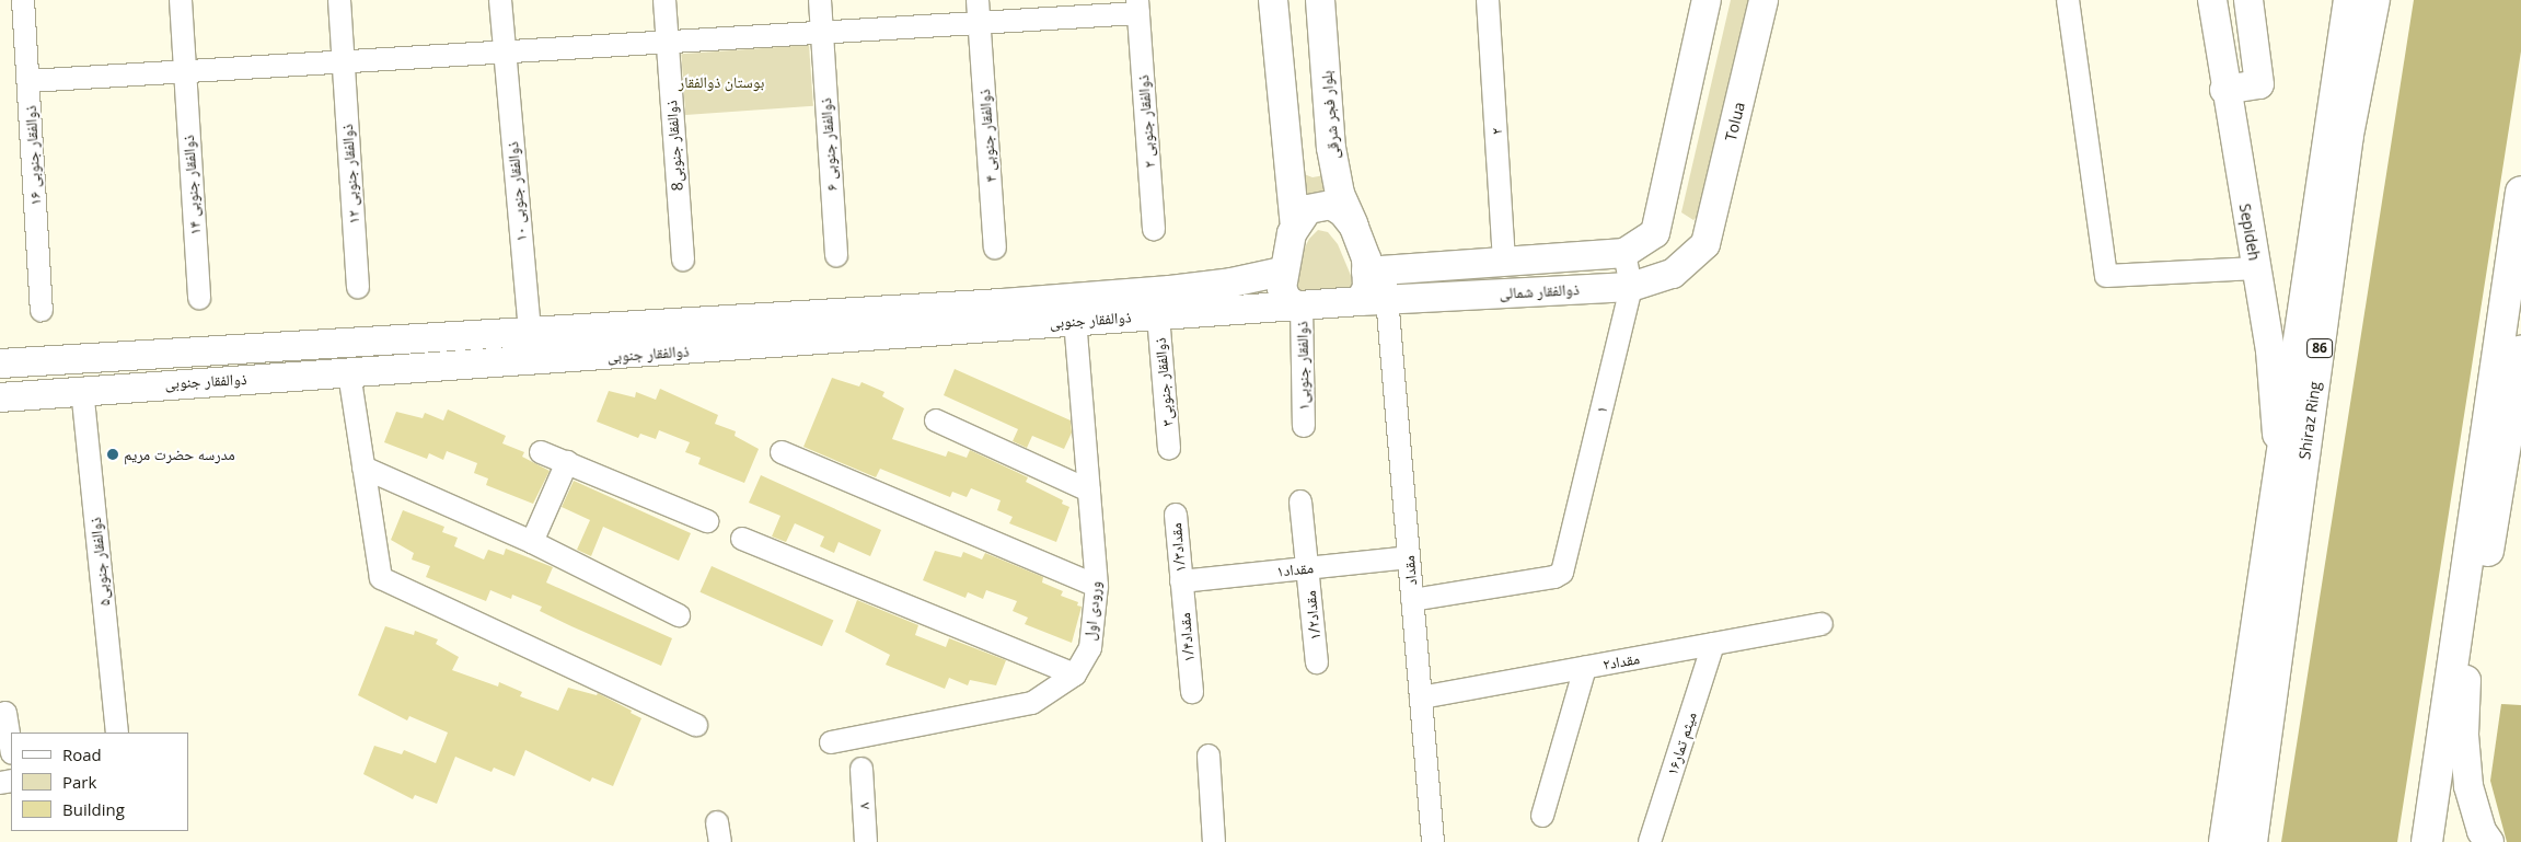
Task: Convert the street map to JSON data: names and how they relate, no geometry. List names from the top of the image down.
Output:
{
  "streets": {
    "highway": ["86", "Shiraz Ring"],
    "main road": [
      "بلوار فجر شرقی",
      "Tolua",
      "Sepideh",
      "ذوالفقار شمالی",
      "ذوالفقار جنوبی"
    ],
    "street": [
      "۲ ذوالفقار جنوبی",
      "۲",
      "۴ ذوالفقار جنوبی",
      "۶ ذوالفقار جنوبی",
      "8ذوالفقار جنوبی",
      "۱۶ ذوالفقار جنوبی",
      "۱۲ ذوالفقار جنوبی",
      "۱۴ ذوالفقار جنوبی",
      "۱۰ ذوالفقار جنوبی",
      "ذوالفقار جنوبی۱",
      "ذوالفقار جنوبی۳",
      "۱",
      "مقداد۱/۳",
      "ذوالفقار جنوبی۵",
      "مقداد۱",
      "مقداد",
      "ورودی اول",
      "مقداد۱/۲",
      "مقداد۱/۴",
      "مقداد۲",
      "میثم تمار۱۶",
      "۸"
    ]
  },
  "crossings": [
    ["بلوار فجر شرقی", "ذوالفقار شمالی"],
    ["Tolua", "ذوالفقار شمالی"],
    ["۲", "ذوالفقار شمالی"],
    ["۱۰ ذوالفقار جنوبی", "ذوالفقار جنوبی"],
    ["ذوالفقار شمالی", "ذوالفقار جنوبی"],
    ["ذوالفقار شمالی", "ذوالفقار جنوبی۱"],
    ["ذوالفقار شمالی", "۱"],
    ["ذوالفقار شمالی", "مقداد"],
    ["ذوالفقار جنوبی", "ذوالفقار جنوبی۱"],
    ["ذوالفقار جنوبی", "ذوالفقار جنوبی۳"],
    ["ذوالفقار جنوبی", "ذوالفقار جنوبی۵"],
    ["ذوالفقار جنوبی", "ورودی اول"],
    ["۱", "مقداد"],
    ["مقداد۱/۳", "مقداد۱"],
    ["مقداد۱/۳", "مقداد۱/۴"],
    ["مقداد۱", "مقداد"],
    ["مقداد۱", "مقداد۱/۲"],
    ["مقداد۱", "مقداد۱/۴"],
    ["مقداد", "مقداد۲"],
    ["مقداد۲", "میثم تمار۱۶"]
  ],
  "parks": ["بوستان ذوالفقار"],
  "places": ["مدرسه حضرت مریم"],
  "legend": ["Road", "Park", "Building"]
}
